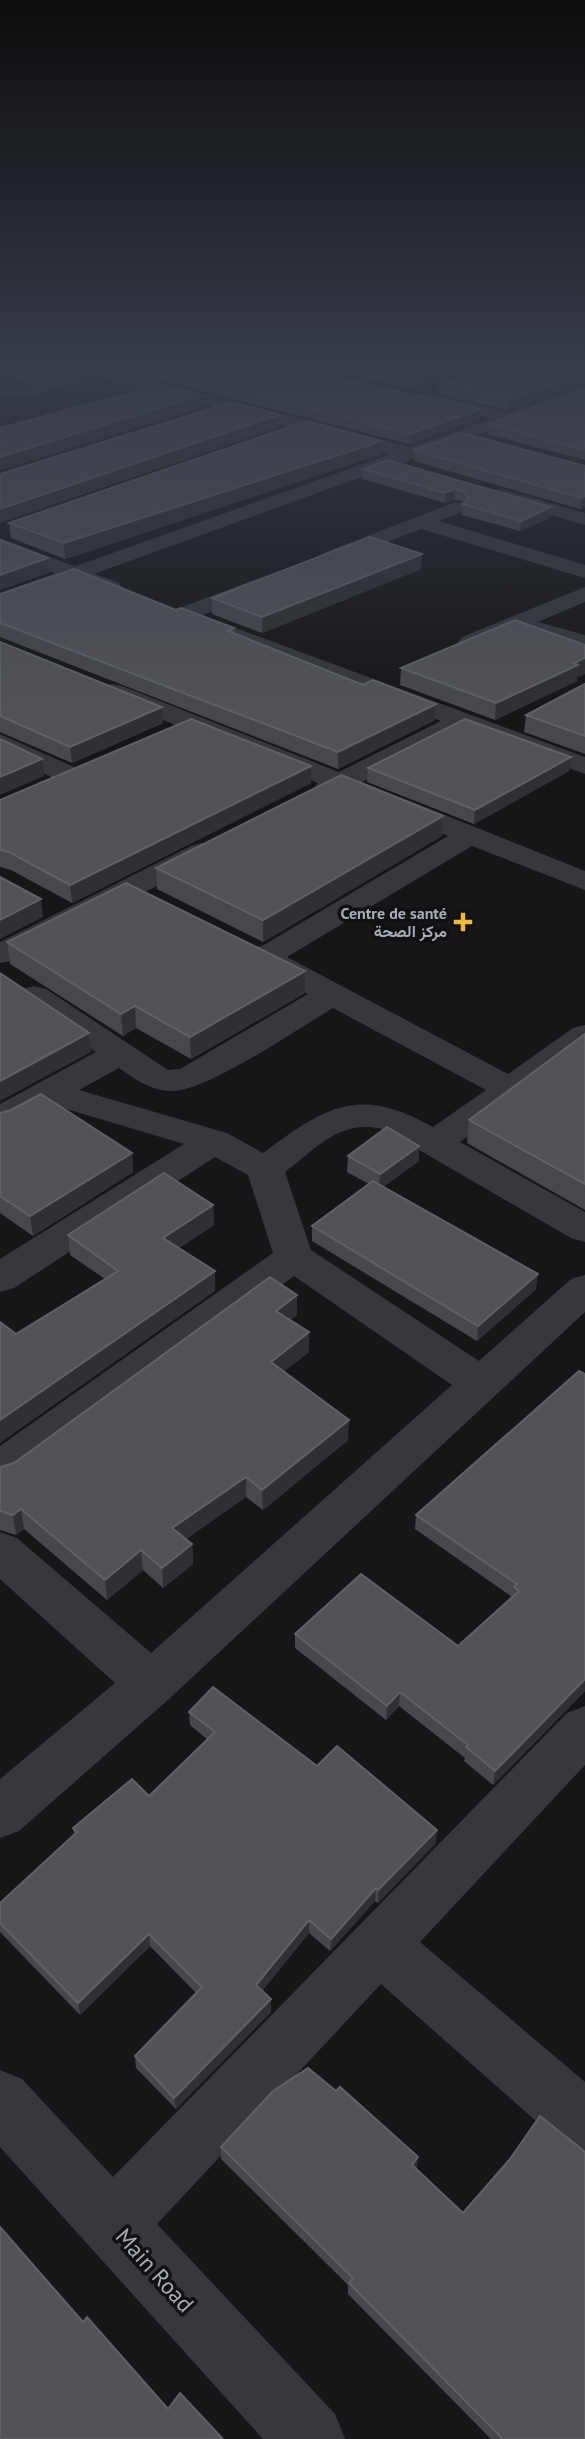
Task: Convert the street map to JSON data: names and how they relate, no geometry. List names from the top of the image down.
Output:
{
  "streets": {
    "street": ["Main Road"]
  },
  "places": {
    "health": ["Centre de santé مركز الصحة"]
  }
}
